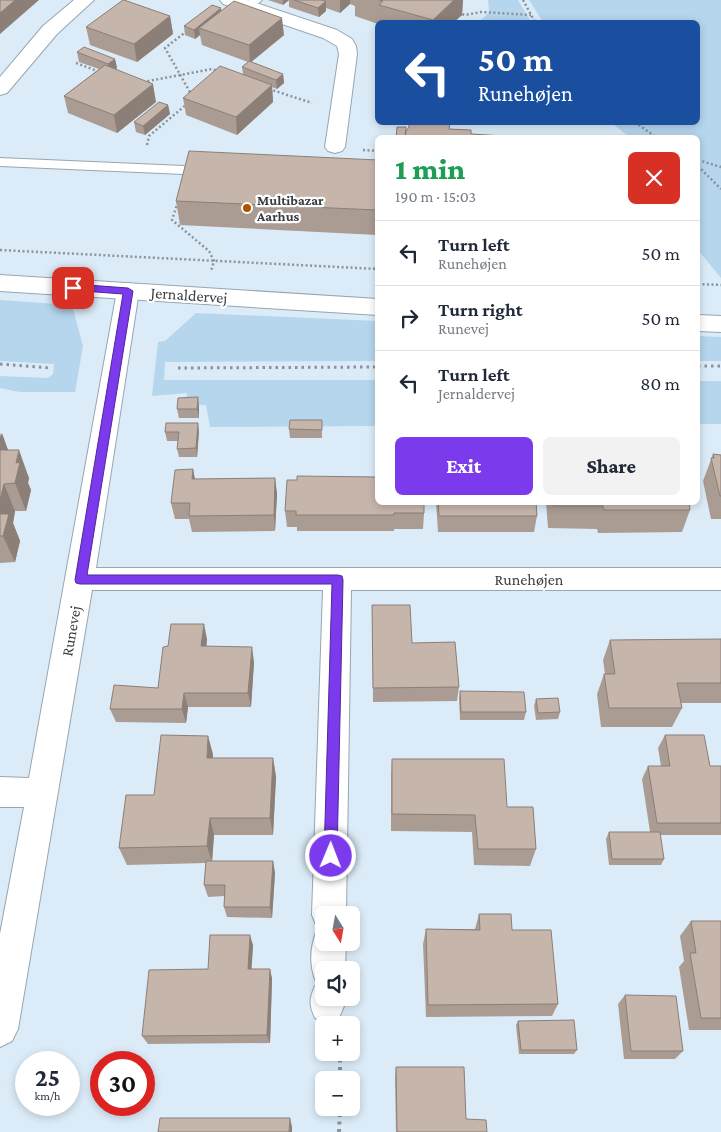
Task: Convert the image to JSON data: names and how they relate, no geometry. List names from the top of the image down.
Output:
{
  "streets": {
    "street": ["Jernaldervej", "Runehøjen", "Runevej"]
  },
  "crossings": [
    ["Jernaldervej", "Runevej"],
    ["Runehøjen", "Runevej"]
  ],
  "places": ["Multibazar Aarhus"],
  "north": "bottom",
  "page": {
    "turn": ["50 m", "Runehøjen"],
    "heading": ["1 min", "190 m · 15:03"],
    "list": [
      {
        "name": "Turn left",
        "note": "Runehøjen",
        "value": "50 m"
      },
      {
        "name": "Turn right",
        "note": "Runevej",
        "value": "50 m"
      },
      {
        "name": "Turn left",
        "note": "Jernaldervej",
        "value": "80 m"
      }
    ],
    "buttons": ["Exit", "Share"],
    "map_buttons": ["+", "−"],
    "speed": "25 km/h",
    "limit": "30"
  }
}
